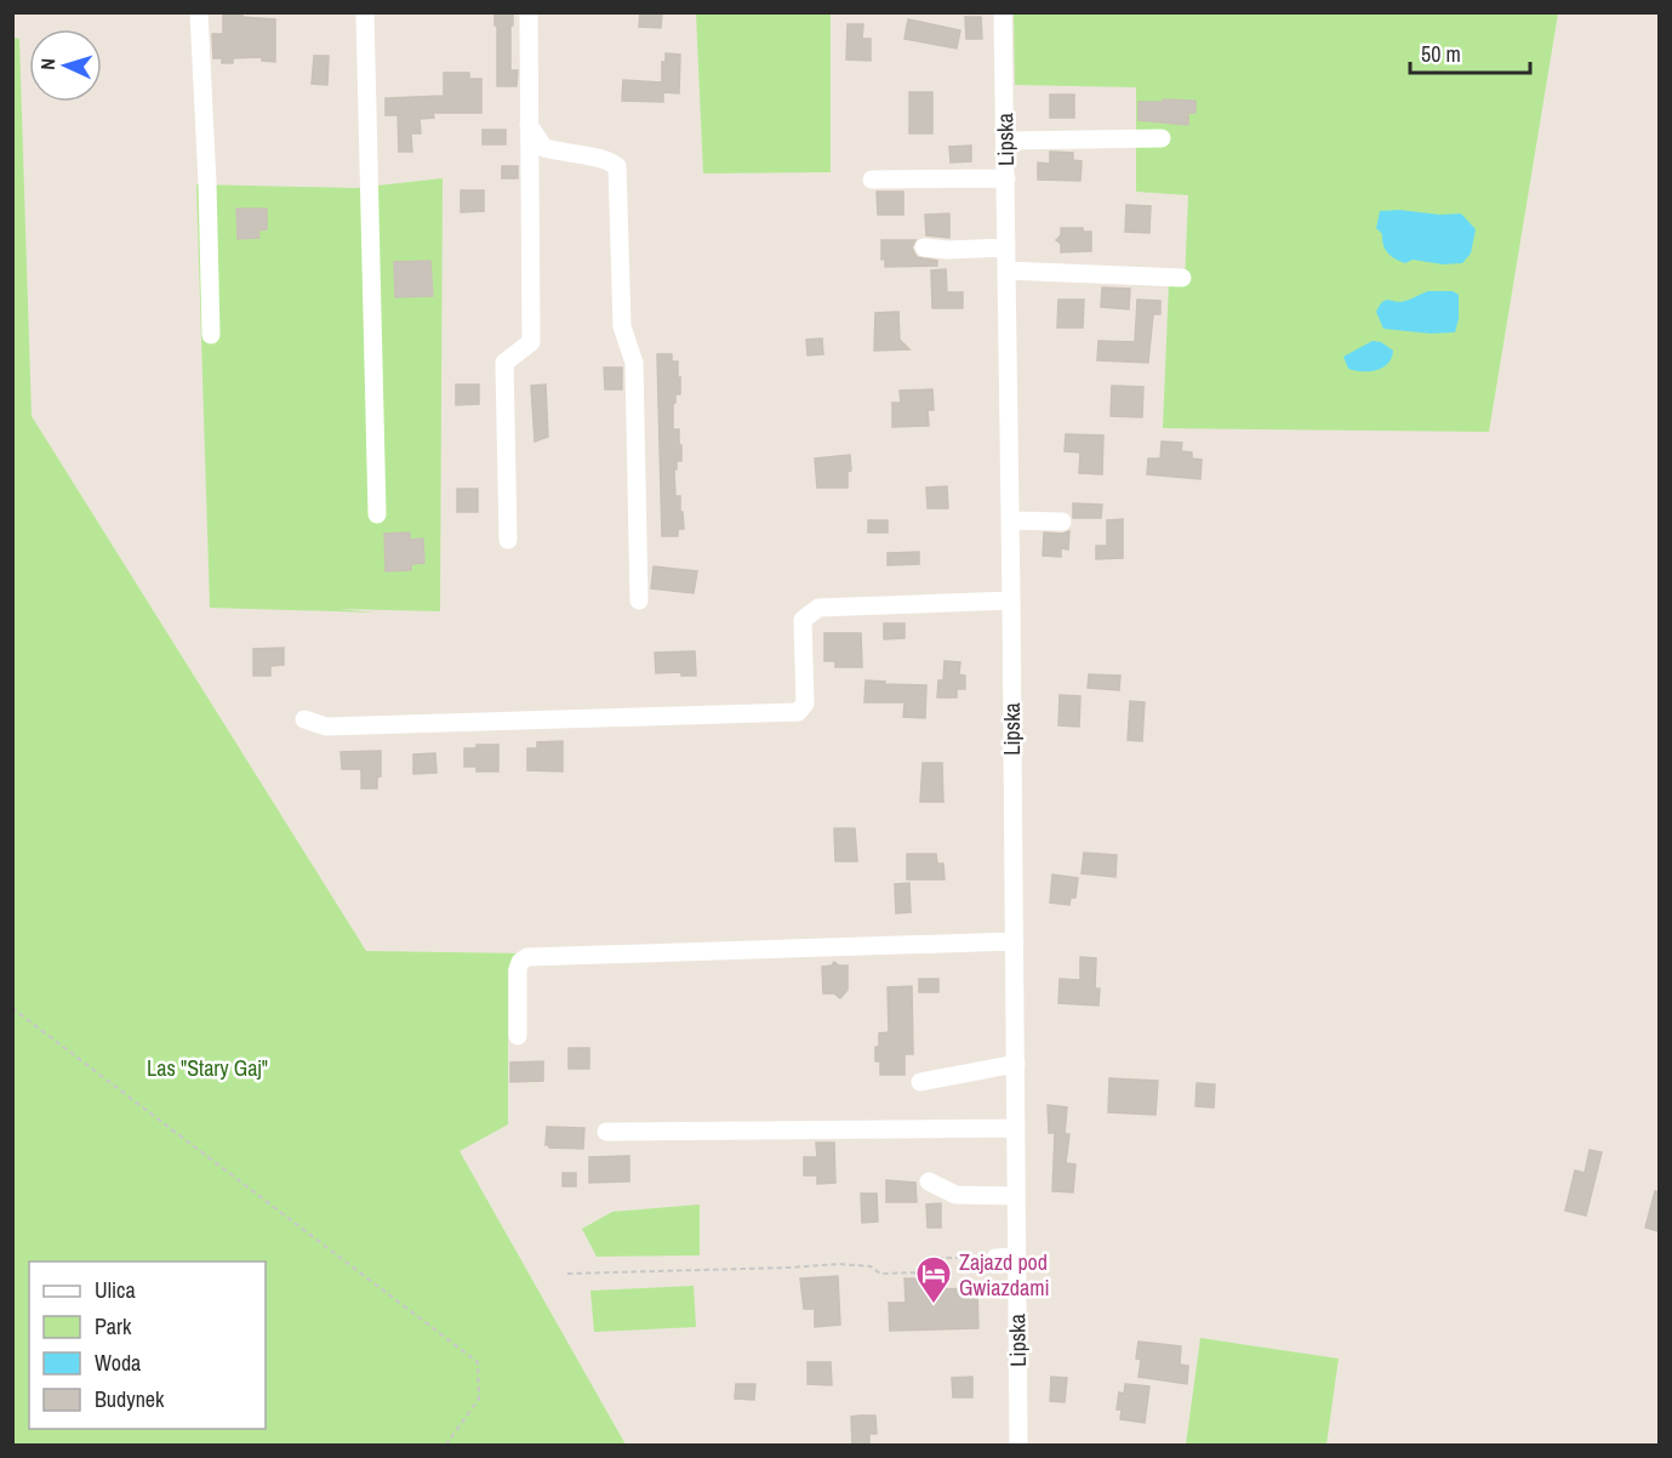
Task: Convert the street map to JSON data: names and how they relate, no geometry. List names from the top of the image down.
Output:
{
  "streets": {
    "street": ["Lipska"]
  },
  "parks": ["Las \"Stary Gaj\""],
  "places": {
    "hotel": ["Zajazd pod Gwiazdami"]
  },
  "legend": [
    "Ulica",
    "Park",
    "Woda",
    "Budynek"
  ],
  "scale_bar": "50 m",
  "north": "left"
}
